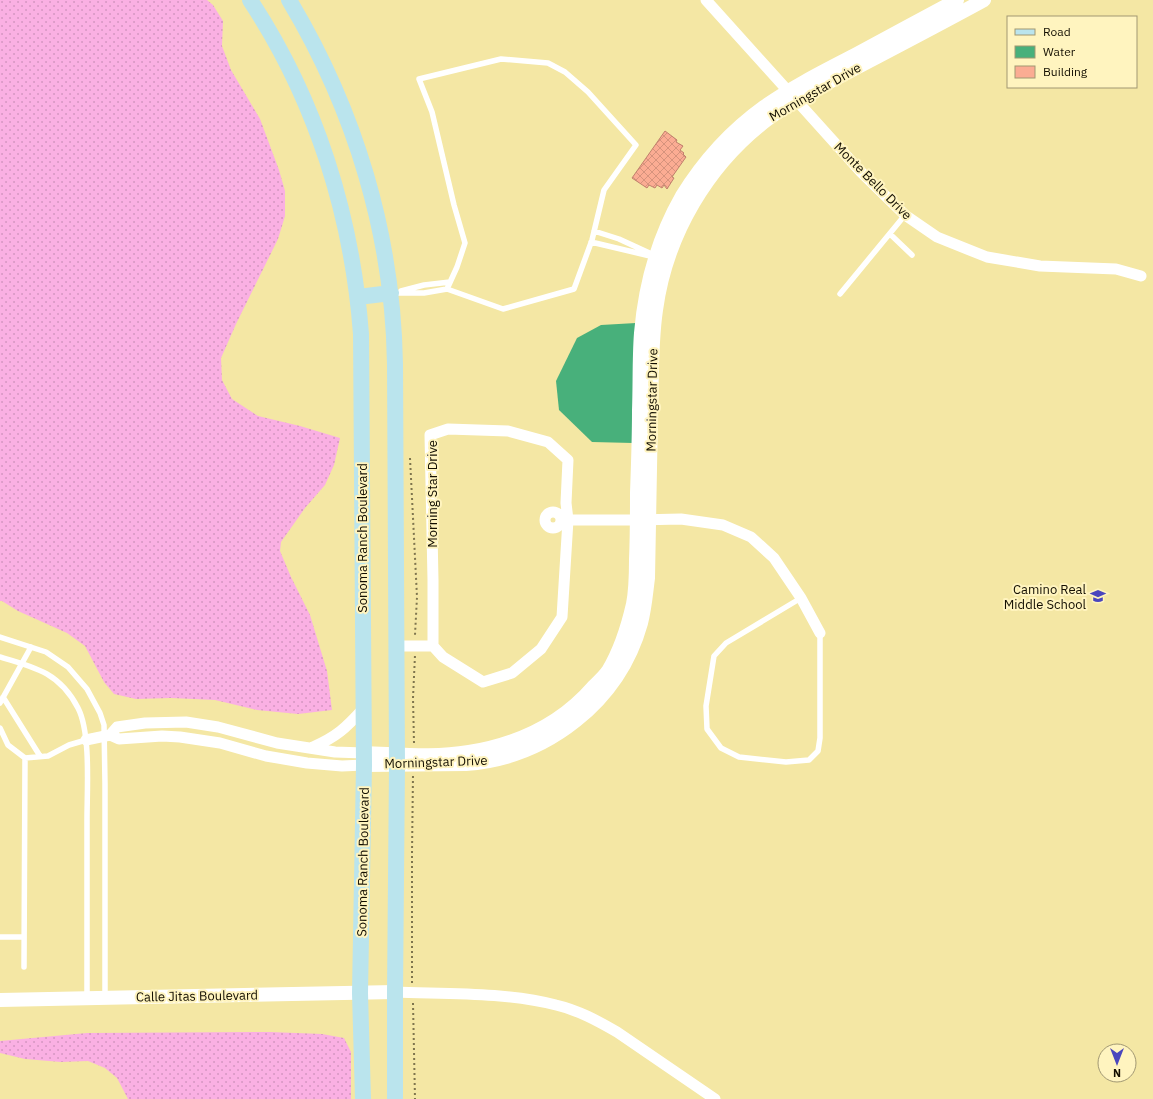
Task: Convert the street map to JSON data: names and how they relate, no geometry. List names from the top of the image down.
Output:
{
  "streets": {
    "main road": ["Sonoma Ranch Boulevard"],
    "street": [
      "Morningstar Drive",
      "Monte Bello Drive",
      "Morning Star Drive",
      "Calle Jitas Boulevard"
    ]
  },
  "crossings": [
    ["Morningstar Drive", "Monte Bello Drive"],
    ["Morningstar Drive", "Sonoma Ranch Boulevard"],
    ["Sonoma Ranch Boulevard", "Calle Jitas Boulevard"]
  ],
  "places": {
    "school or university": ["Camino Real Middle School"]
  },
  "legend": ["Road", "Water", "Building"],
  "north": "bottom"
}
